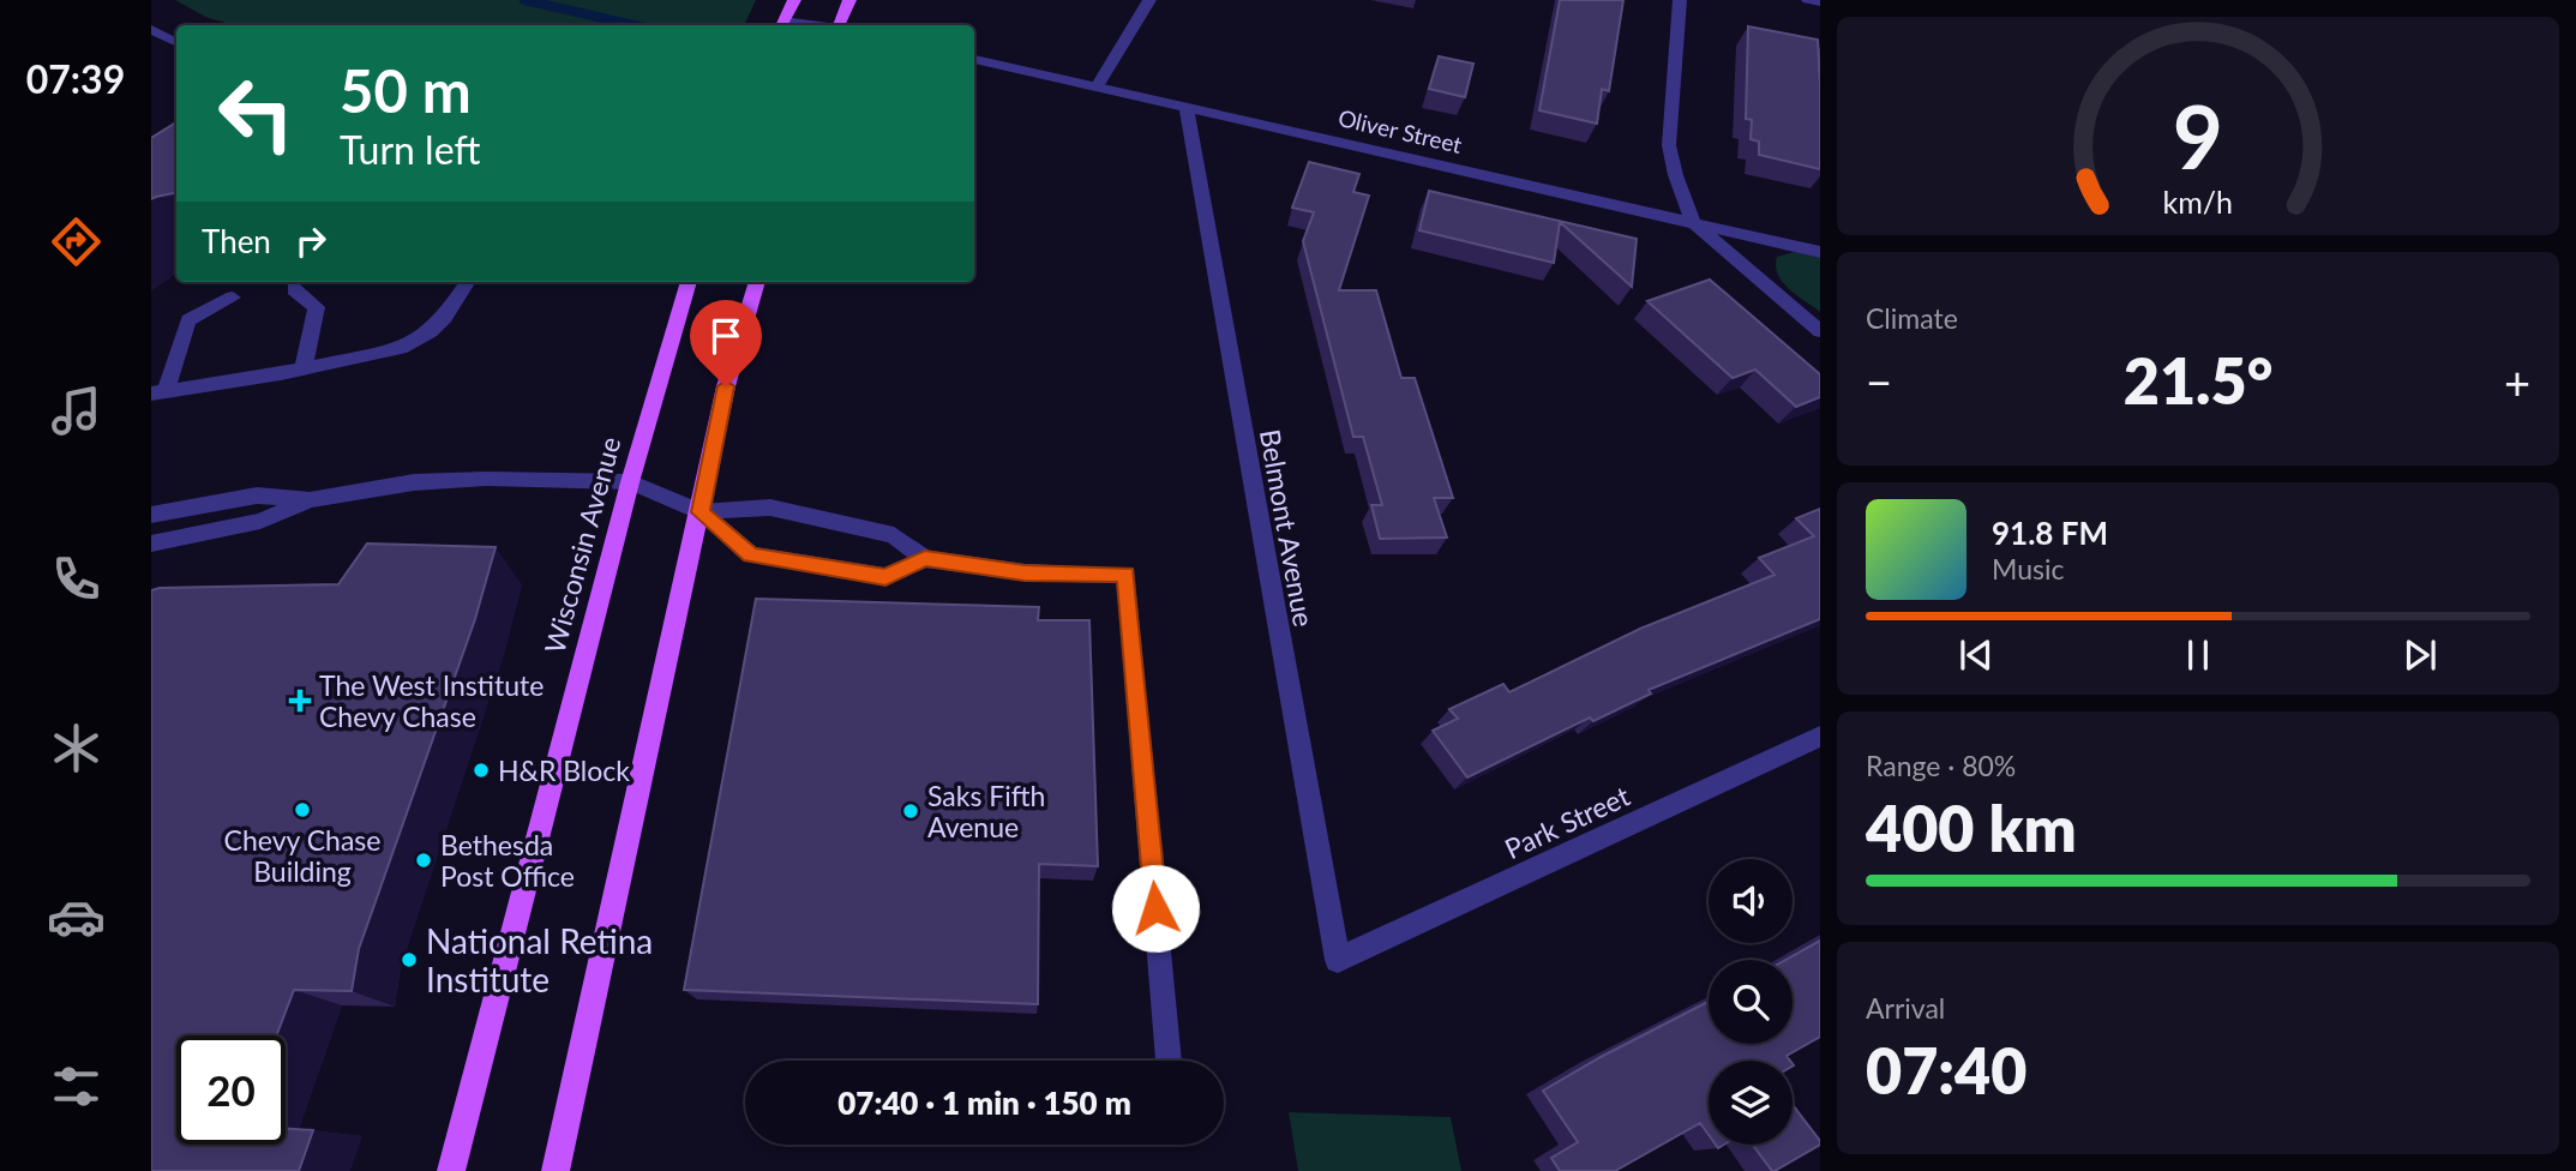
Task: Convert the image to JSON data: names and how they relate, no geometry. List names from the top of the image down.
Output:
{
  "streets": {
    "main road": ["Wisconsin Avenue"],
    "street": ["Oliver Street", "Belmont Avenue", "Park Street"]
  },
  "crossings": [
    ["Oliver Street", "Belmont Avenue"],
    ["Belmont Avenue", "Park Street"]
  ],
  "places": {
    "health": ["The West Institute Chevy Chase"],
    "other": [
      "H&R Block",
      "Chevy Chase Building",
      "Saks Fifth Avenue",
      "Bethesda Post Office",
      "National Retina Institute"
    ]
  },
  "page": {
    "tabs": "07:39",
    "turn": ["50 m", "Turn left"],
    "then": "Then",
    "tile": [
      "Climate",
      ["Range · 80%", "400 km"],
      ["Arrival", "07:40"]
    ],
    "heat": ["−", "21.5°", "+"],
    "song": ["91.8 FM", "Music"],
    "limit": "20",
    "trip": "07:40 · 1 min · 150 m",
    "gauge": ["9", "km/h"]
  }
}
